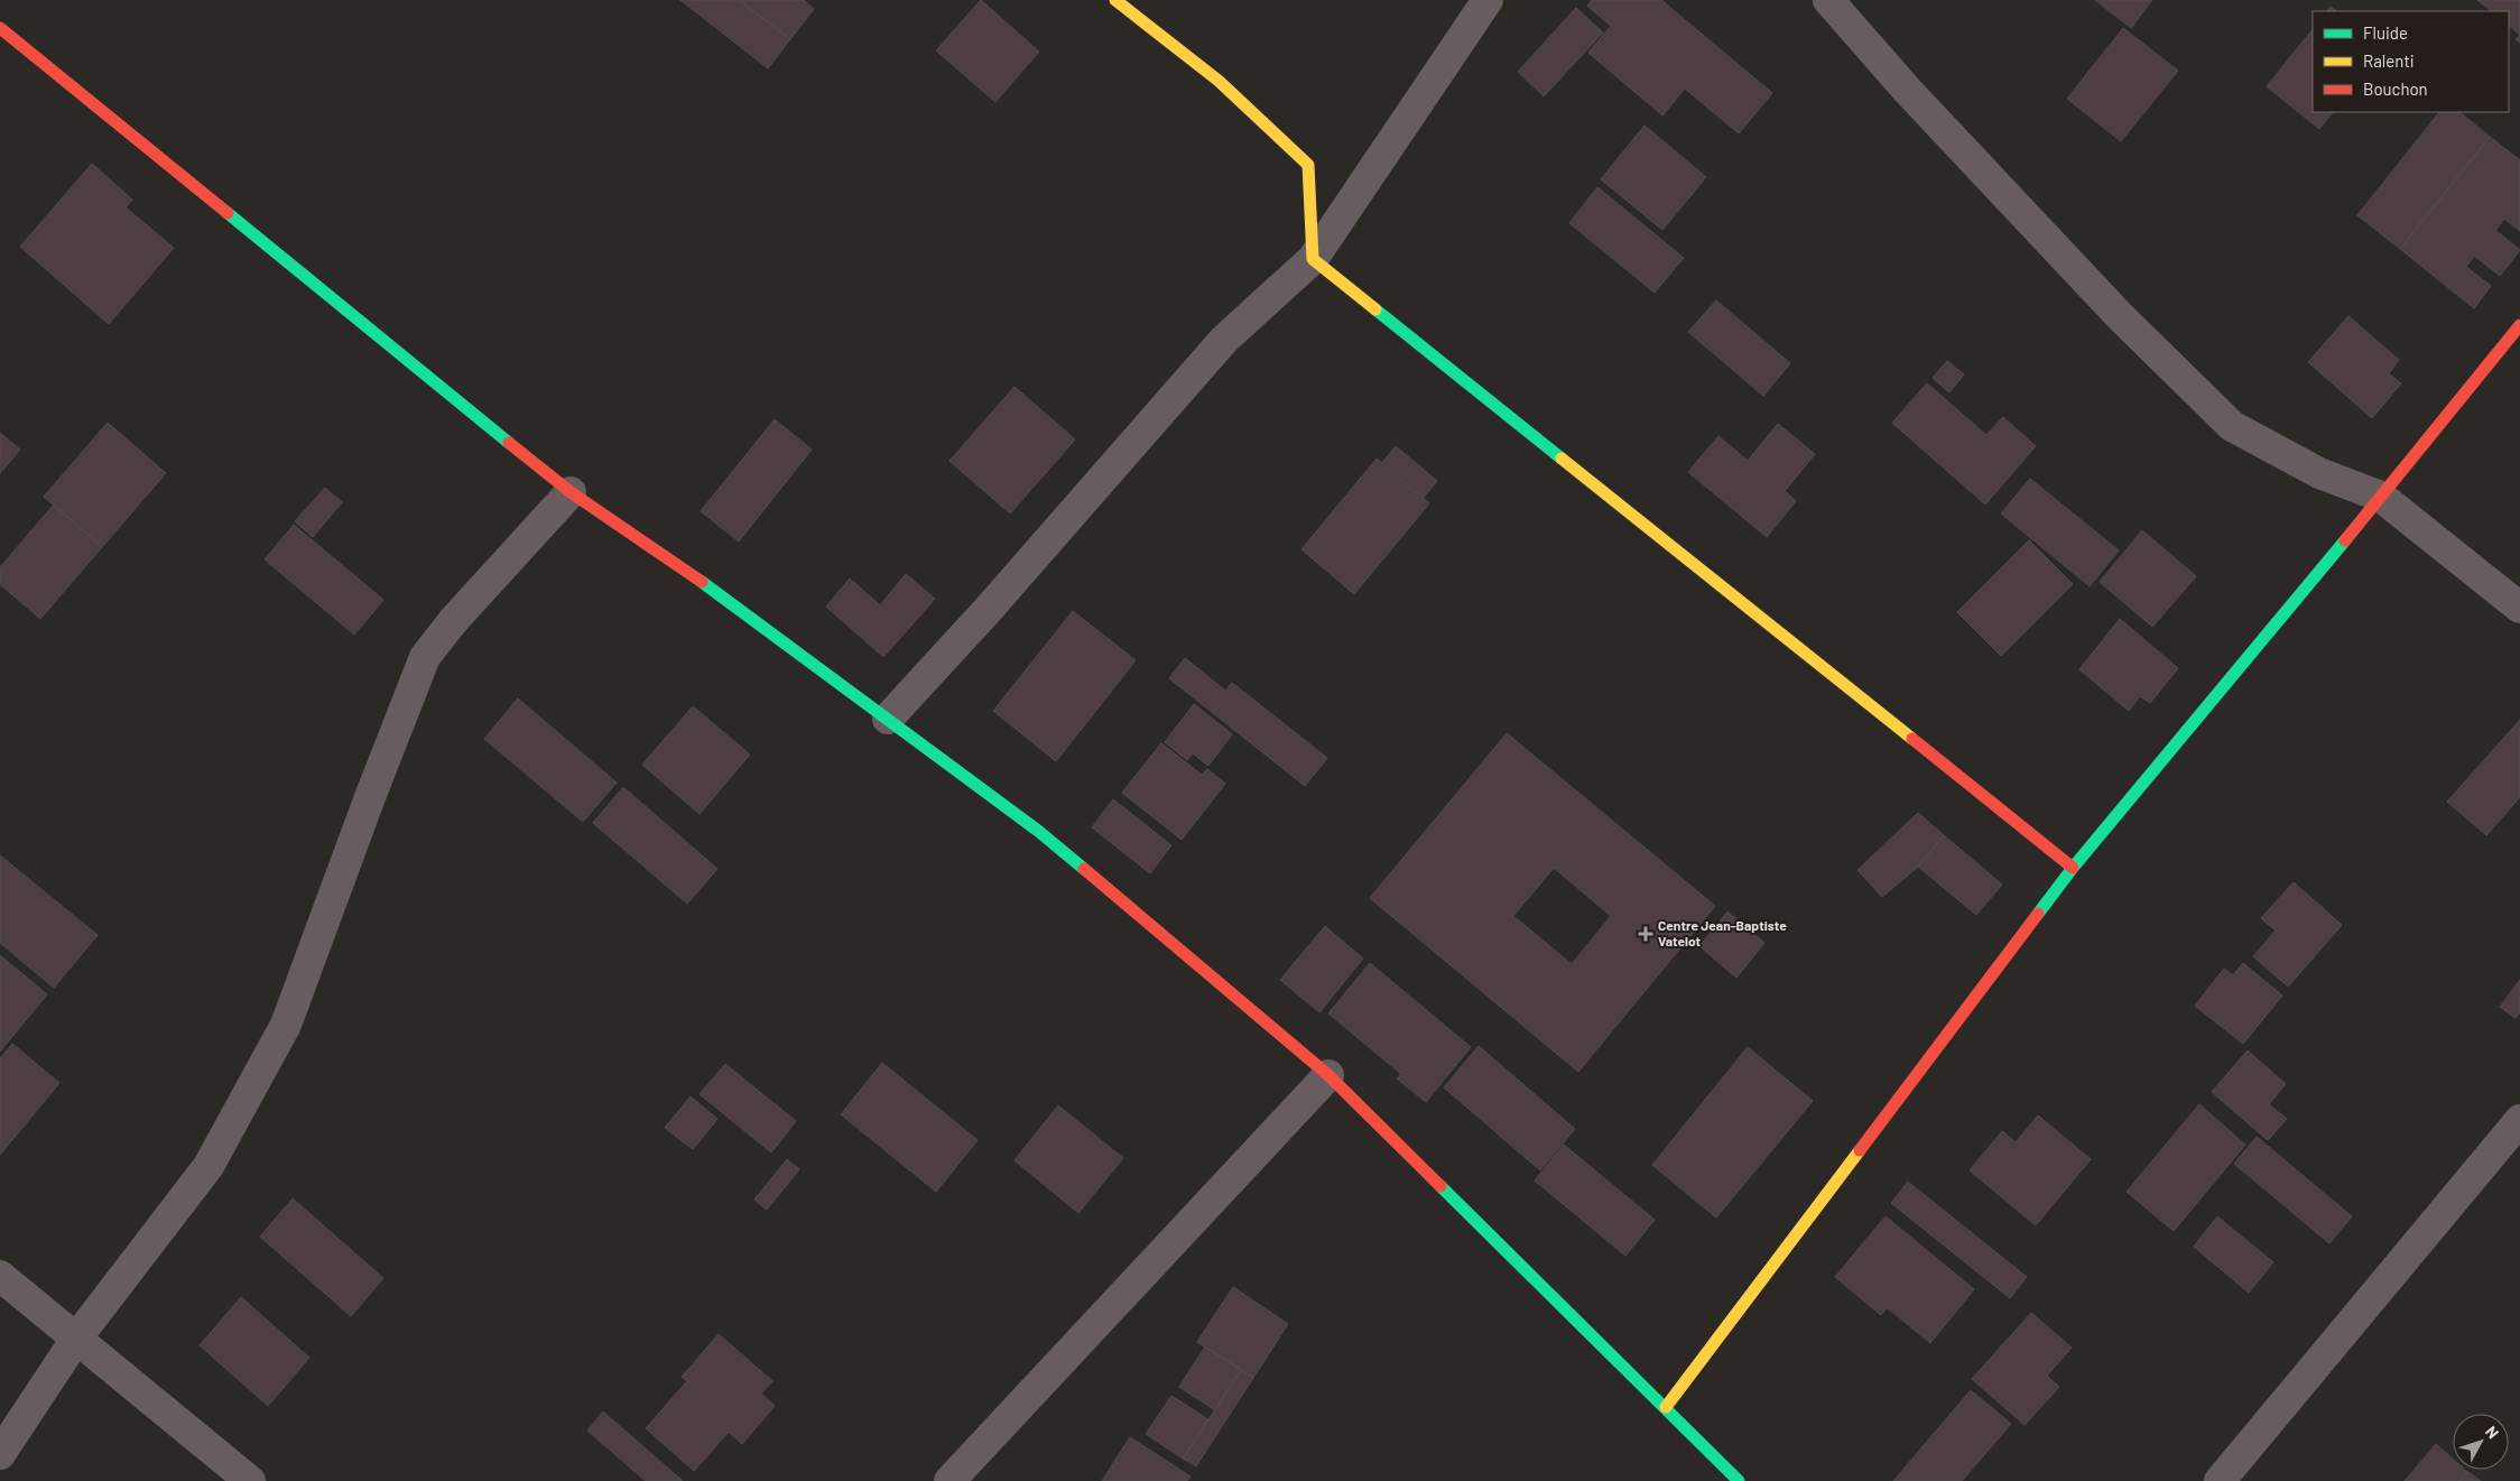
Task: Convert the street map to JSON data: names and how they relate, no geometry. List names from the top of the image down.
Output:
{
  "places": {
    "health": ["Centre Jean-Baptiste Vatelot"]
  },
  "legend": ["Fluide", "Ralenti", "Bouchon"],
  "north": "top right"
}
